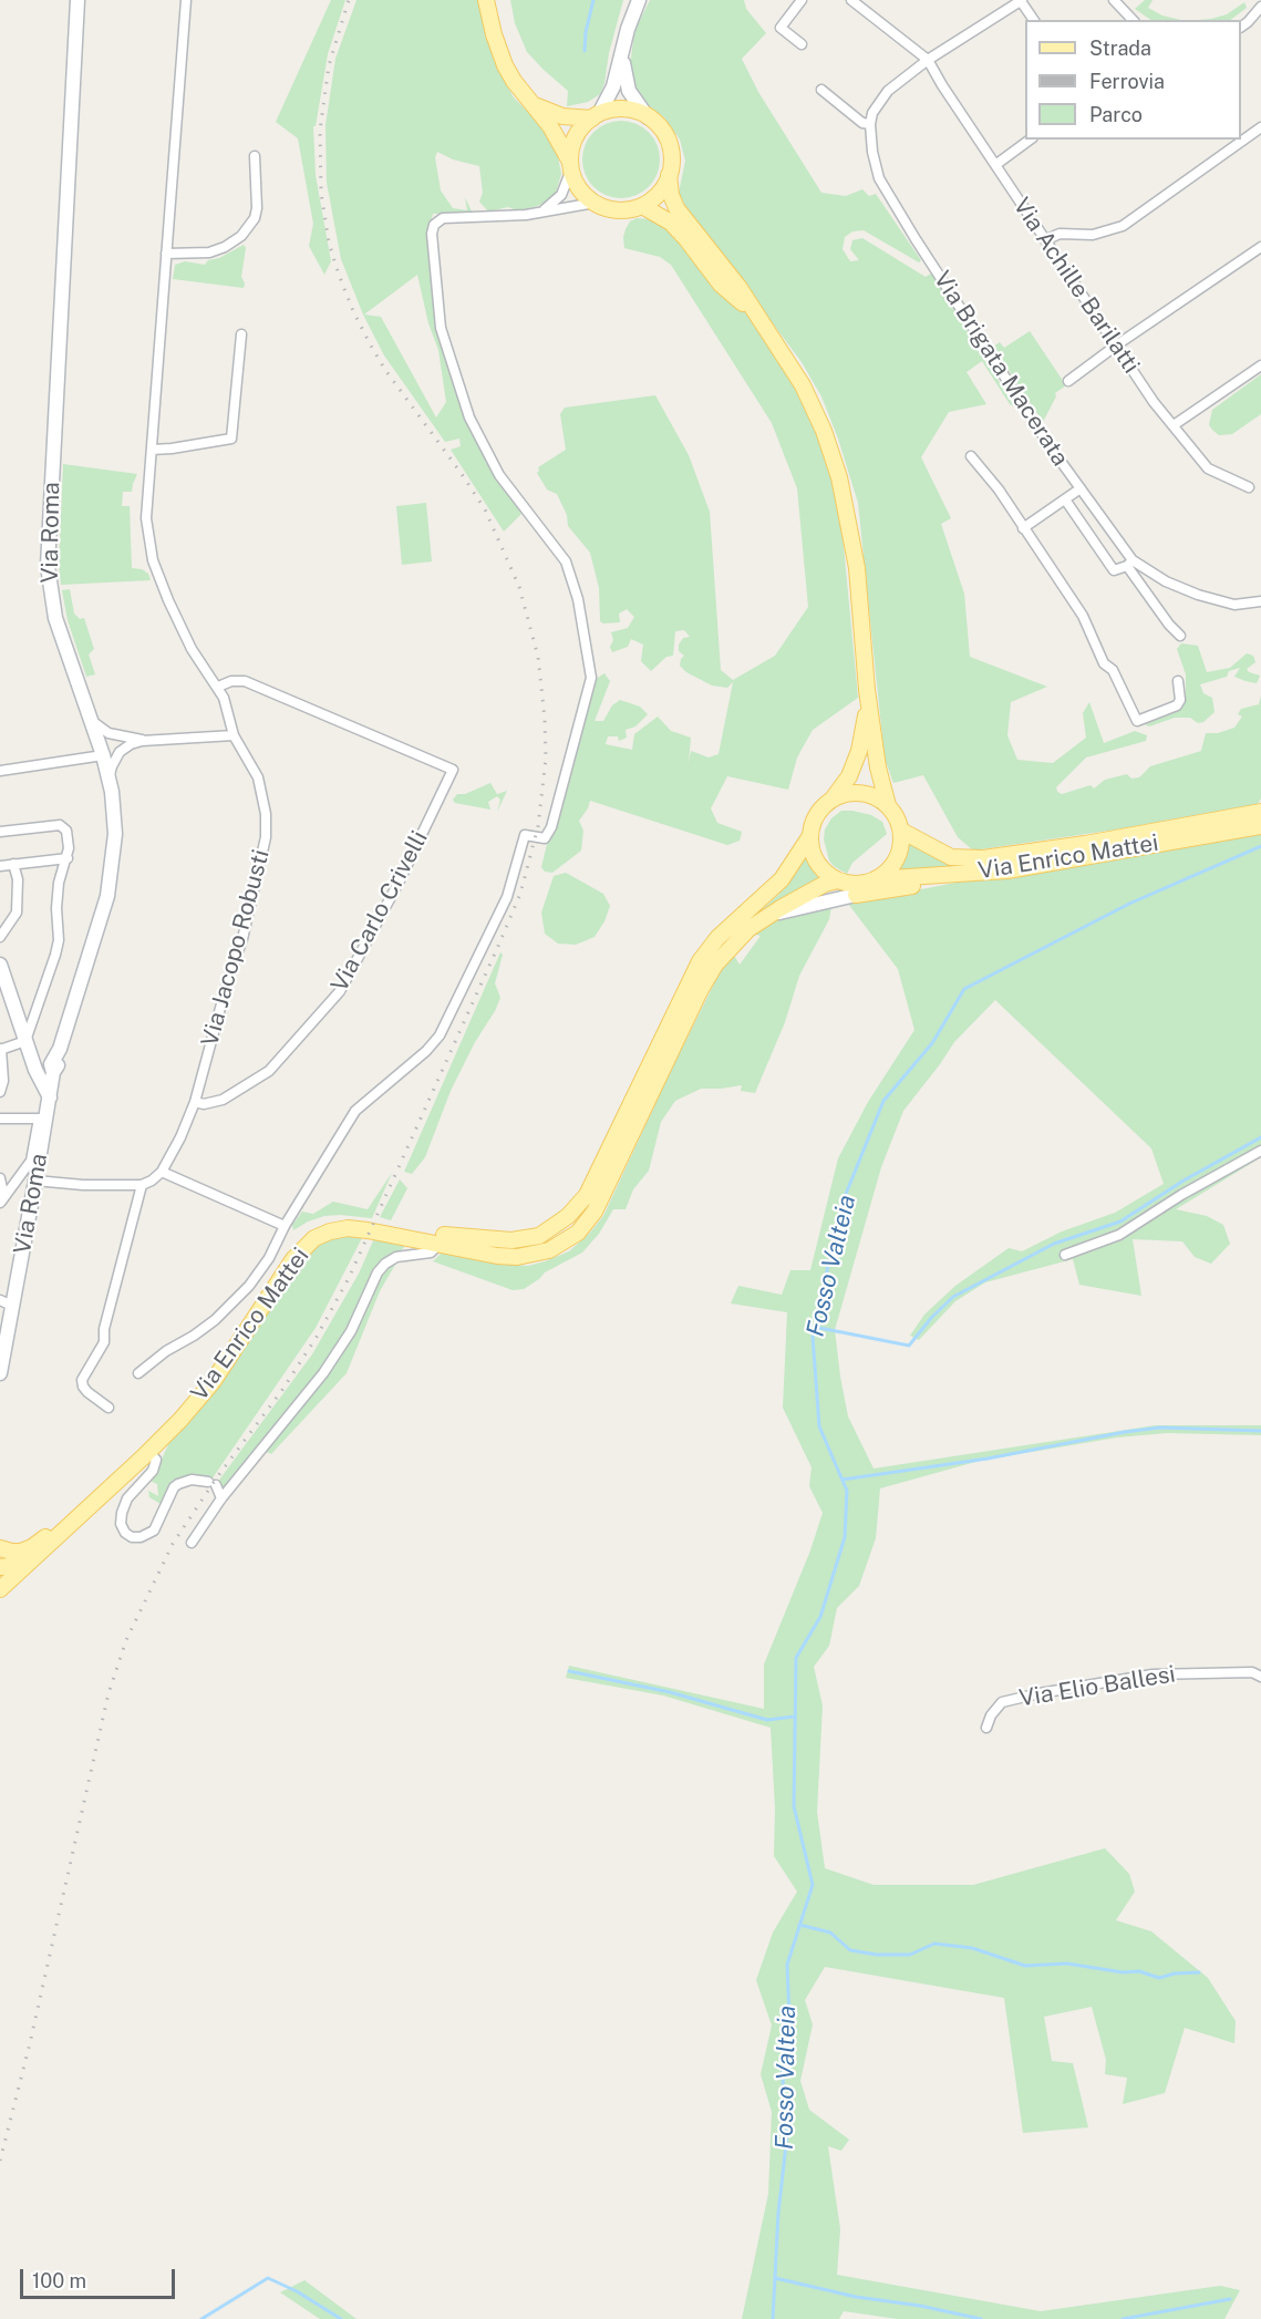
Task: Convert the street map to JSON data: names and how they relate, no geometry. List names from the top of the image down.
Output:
{
  "streets": {
    "main road": ["Via Roma", "Via Enrico Mattei"],
    "street": [
      "Via Achille Barilatti",
      "Via Brigata Macerata",
      "Via Carlo Crivelli",
      "Via Jacopo Robusti",
      "Via Elio Ballesi"
    ]
  },
  "crossings": [
    ["Via Carlo Crivelli", "Via Jacopo Robusti"]
  ],
  "water": ["Fosso Valteia"],
  "legend": ["Strada", "Ferrovia", "Parco"],
  "scale_bar": "100 m"
}
